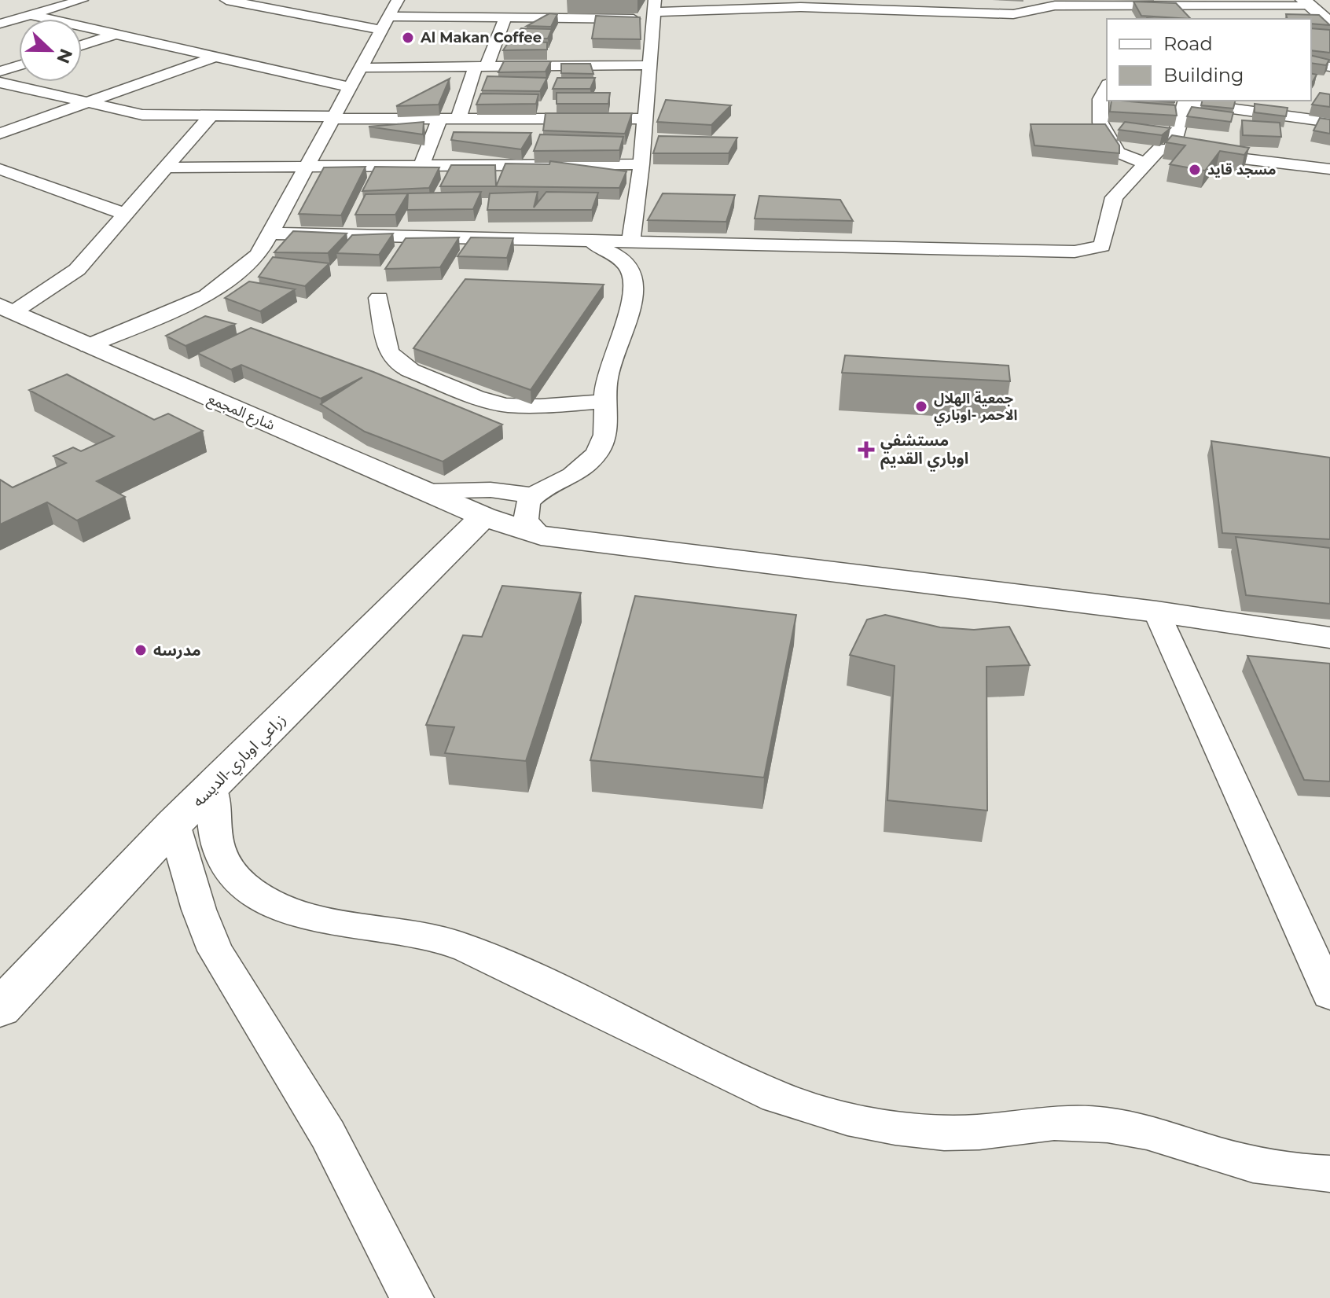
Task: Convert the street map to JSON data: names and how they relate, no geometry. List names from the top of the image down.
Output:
{
  "streets": {
    "street": ["شارع المجمع", "زراعي اوباري-الديسه"]
  },
  "crossings": [
    ["شارع المجمع", "زراعي اوباري-الديسه"]
  ],
  "places": {
    "other": [
      "Al Makan Coffee",
      "مسجد قايد",
      "جمعية الهلال الاحمر -اوباري",
      "مدرسه"
    ],
    "health": ["مستشفي اوباري القديم"]
  },
  "legend": ["Road", "Building"],
  "north": "right"
}
